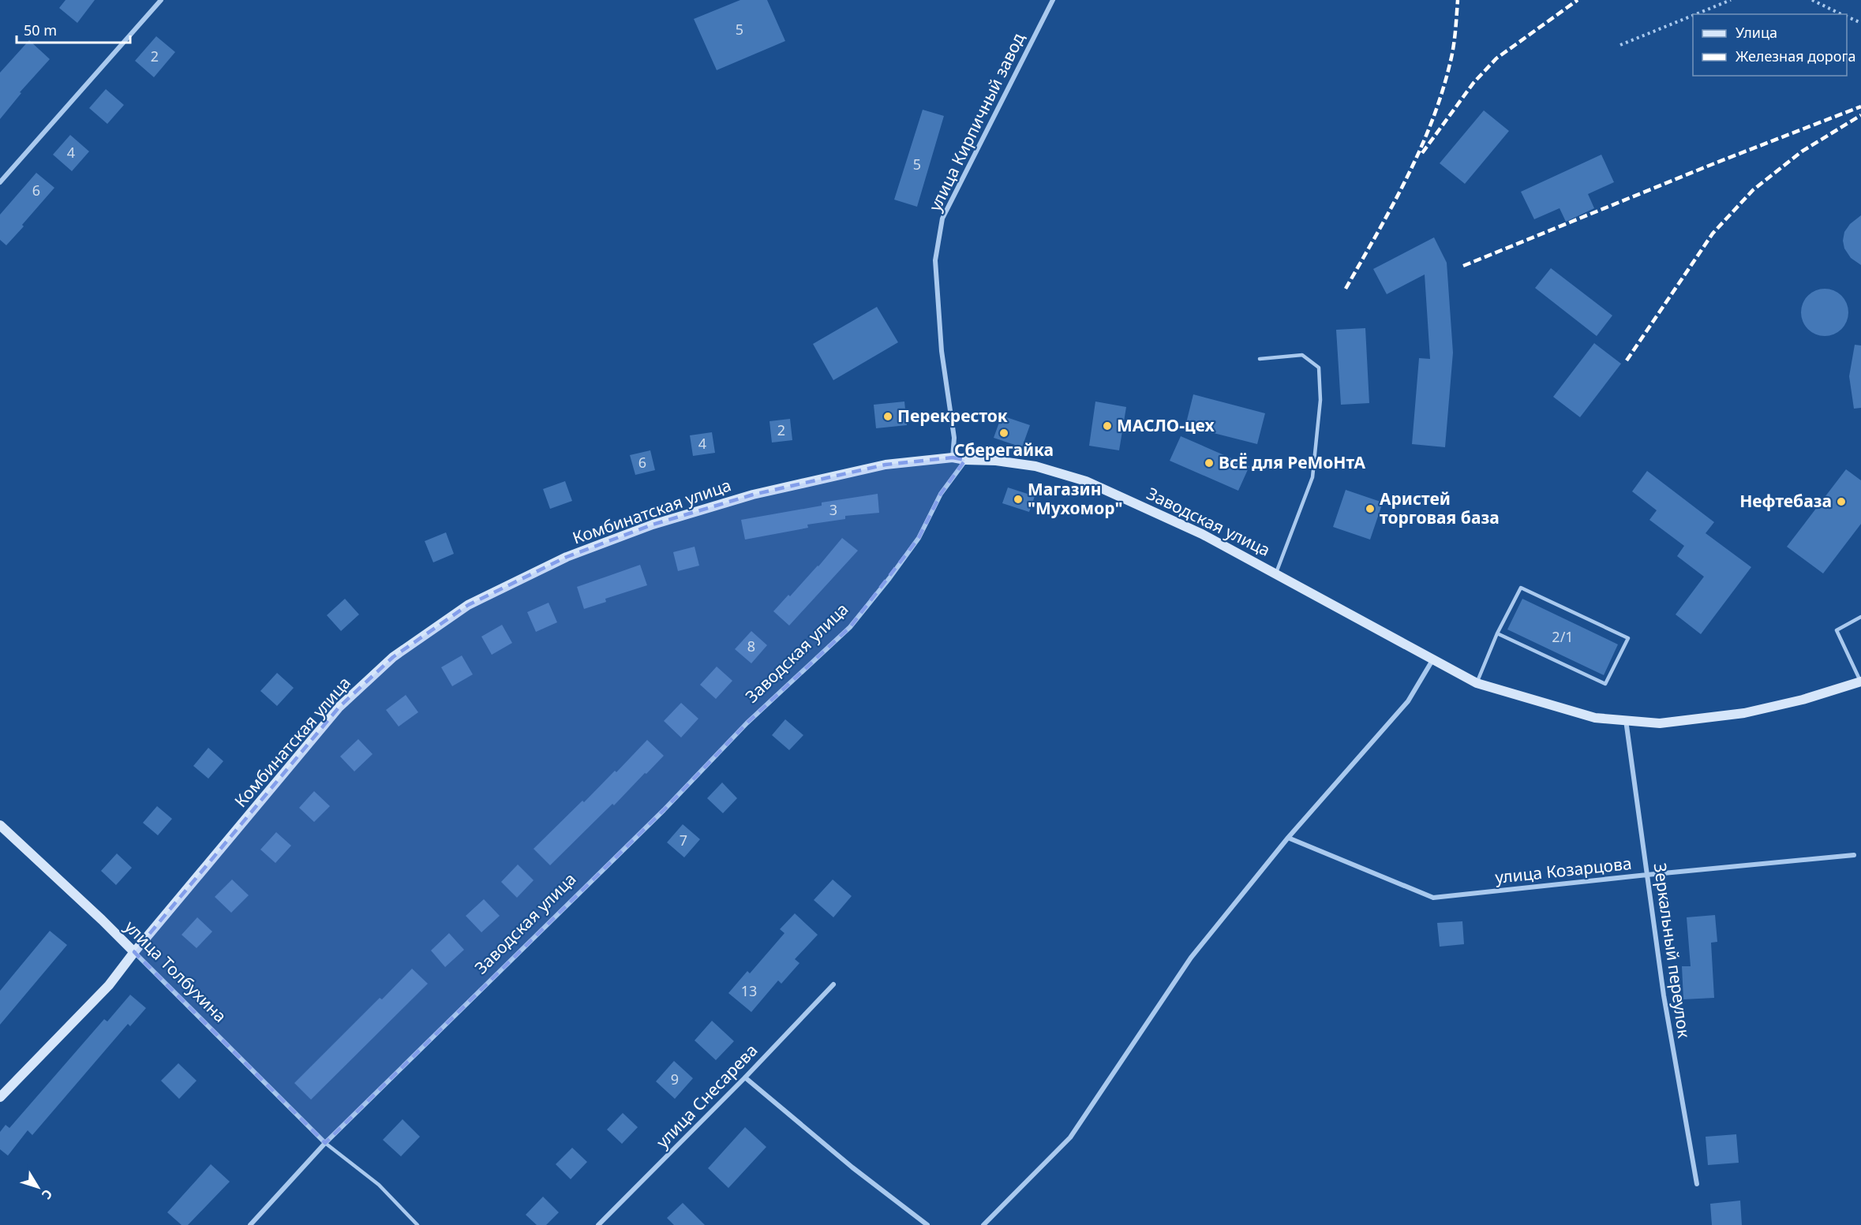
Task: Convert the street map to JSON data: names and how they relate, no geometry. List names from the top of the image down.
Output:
{
  "streets": {
    "main road": ["Комбинатская улица", "Заводская улица", "улица Толбухина"],
    "street": [
      "улица Кирпичный завод",
      "улица Козарцова",
      "Зеркальный переулок",
      "улица Снесарева"
    ]
  },
  "crossings": [
    ["улица Кирпичный завод", "Комбинатская улица"],
    ["Комбинатская улица", "Заводская улица"],
    ["Комбинатская улица", "улица Толбухина"],
    ["Заводская улица", "Зеркальный переулок"],
    ["Заводская улица", "улица Толбухина"],
    ["улица Козарцова", "Зеркальный переулок"]
  ],
  "places": [
    "Перекресток",
    "МАСЛО-цех",
    "Сберегайка",
    "ВсЁ для РеМоНтА",
    "Магазин \"Мухомор\"",
    "Нефтебаза",
    "Аристей торговая база"
  ],
  "house_numbers": [
    "5",
    "2",
    "4",
    "5",
    "6",
    "2",
    "4",
    "6",
    "3",
    "2/1",
    "8",
    "7",
    "13",
    "9"
  ],
  "legend": ["Улица", "Железная дорога"],
  "scale_bar": "50 m",
  "north": "bottom right"
}
